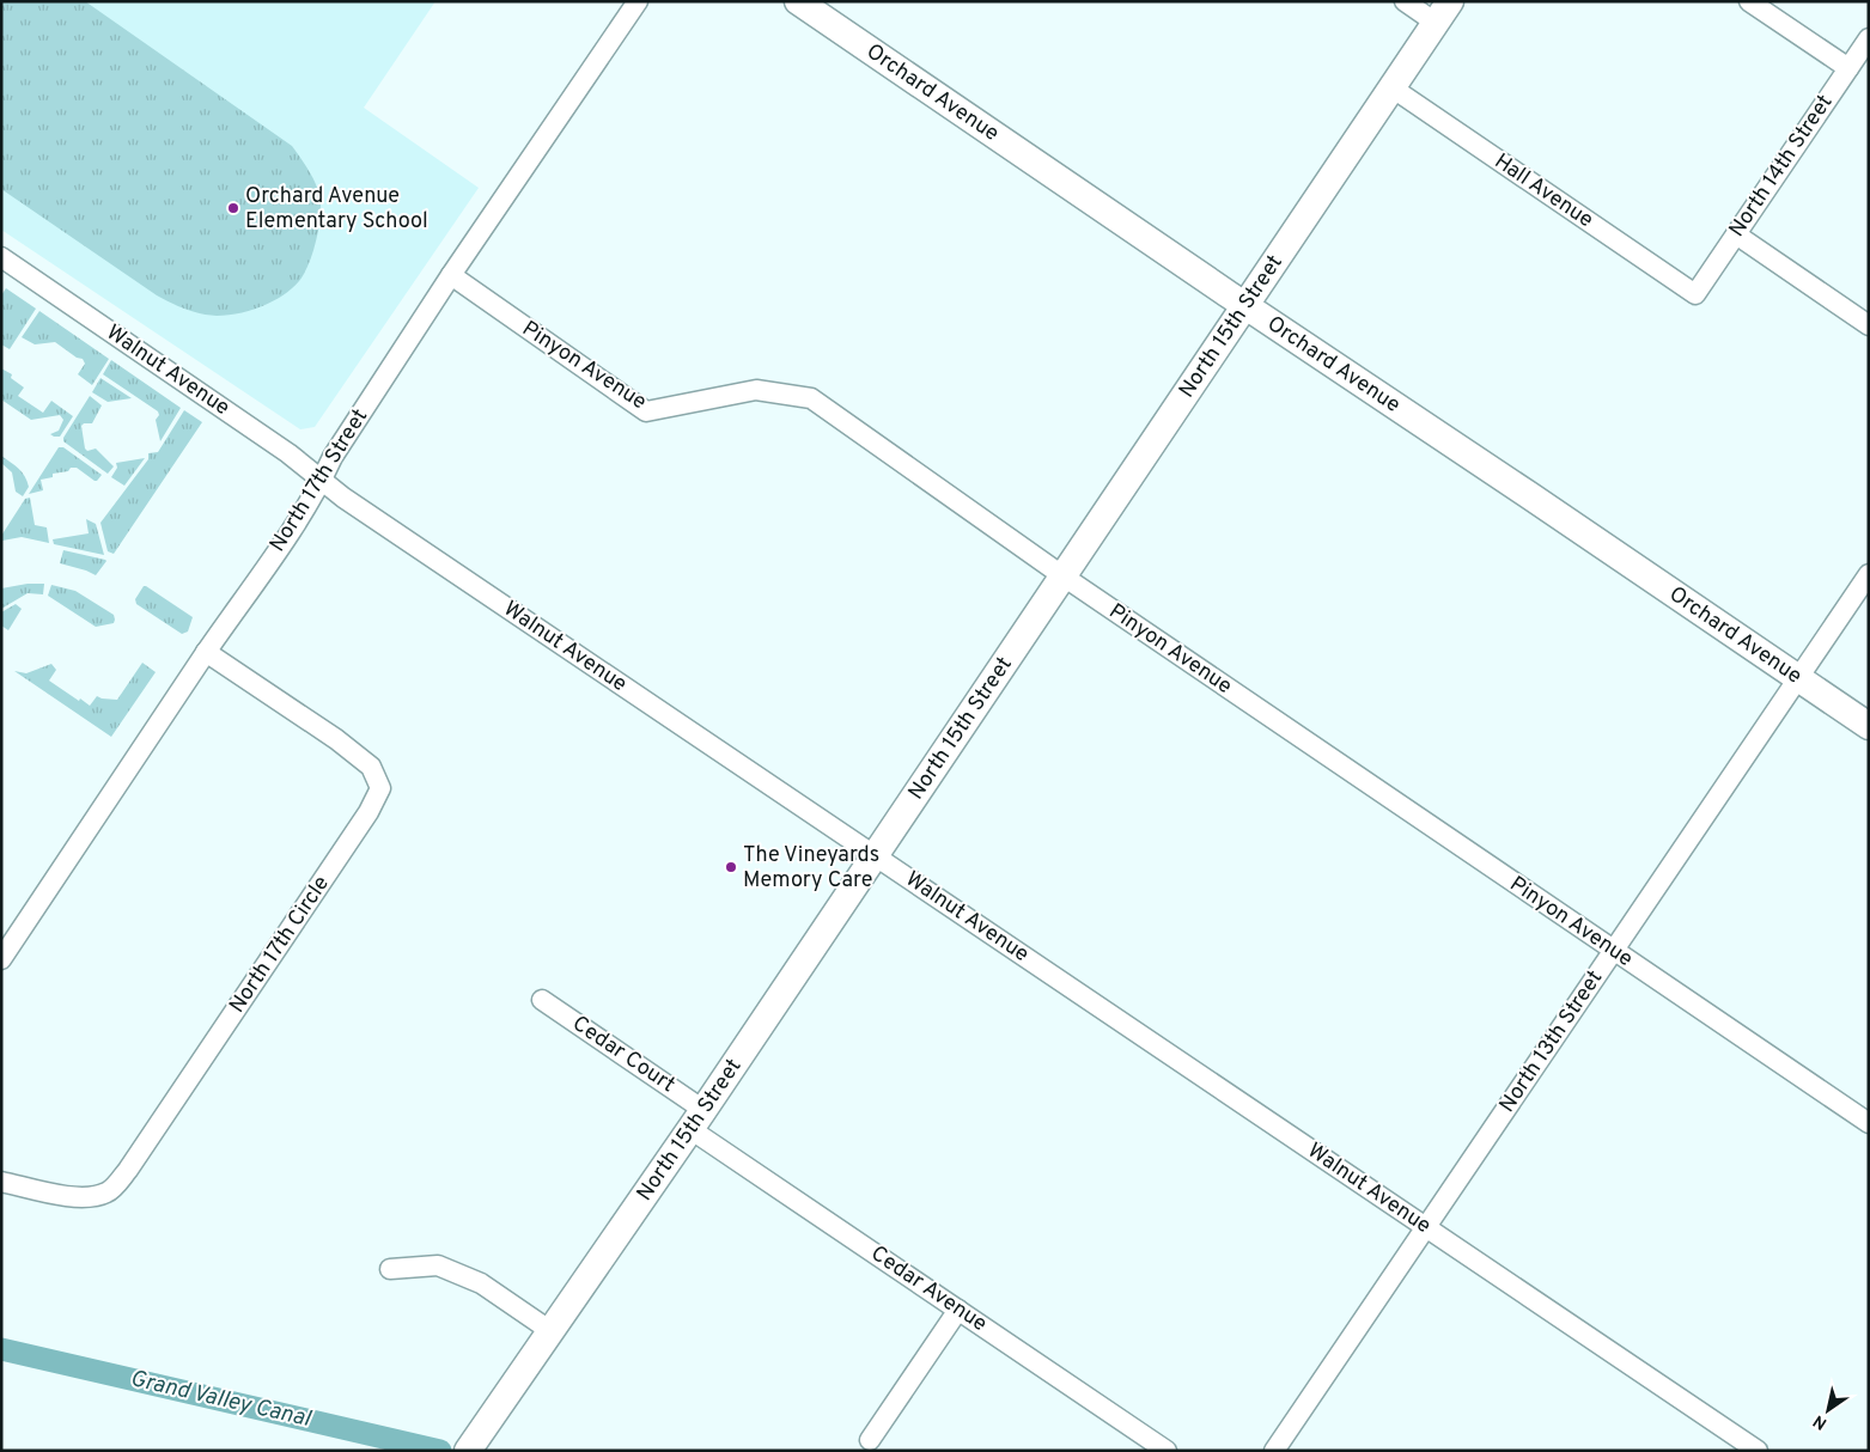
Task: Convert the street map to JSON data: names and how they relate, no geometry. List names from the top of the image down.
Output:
{
  "streets": {
    "street": [
      "Orchard Avenue",
      "North 14th Street",
      "Hall Avenue",
      "North 15th Street",
      "Pinyon Avenue",
      "Walnut Avenue",
      "North 17th Street",
      "North 17th Circle",
      "North 13th Street",
      "Cedar Court",
      "Cedar Avenue"
    ]
  },
  "crossings": [
    ["Orchard Avenue", "North 15th Street"],
    ["Orchard Avenue", "North 13th Street"],
    ["North 14th Street", "Hall Avenue"],
    ["Hall Avenue", "North 15th Street"],
    ["North 15th Street", "Pinyon Avenue"],
    ["North 15th Street", "Walnut Avenue"],
    ["North 15th Street", "Cedar Court"],
    ["North 15th Street", "Cedar Avenue"],
    ["Pinyon Avenue", "North 17th Street"],
    ["Pinyon Avenue", "North 13th Street"],
    ["Walnut Avenue", "North 17th Street"],
    ["Walnut Avenue", "North 13th Street"],
    ["North 17th Street", "North 17th Circle"],
    ["Cedar Court", "Cedar Avenue"]
  ],
  "water": ["Grand Valley Canal"],
  "places": ["Orchard Avenue Elementary School", "The Vineyards Memory Care"],
  "north": "bottom left"
}
